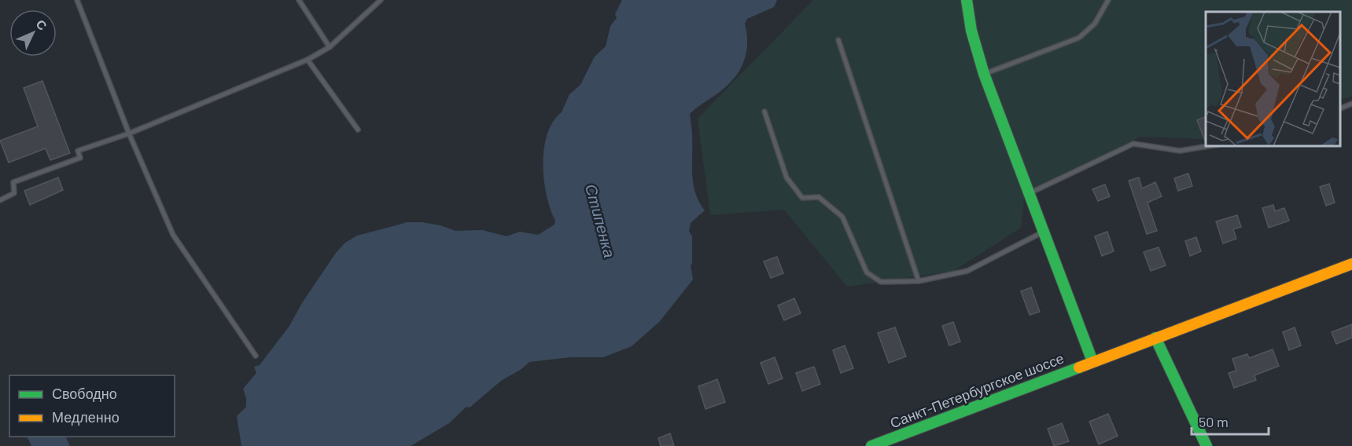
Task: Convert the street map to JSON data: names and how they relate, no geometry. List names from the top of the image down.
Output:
{
  "streets": {
    "main road": ["Санкт-Петербургское шоссе"]
  },
  "water": ["Стипенка"],
  "legend": ["Свободно", "Медленно"],
  "scale_bar": "50 m",
  "north": "top right"
}
